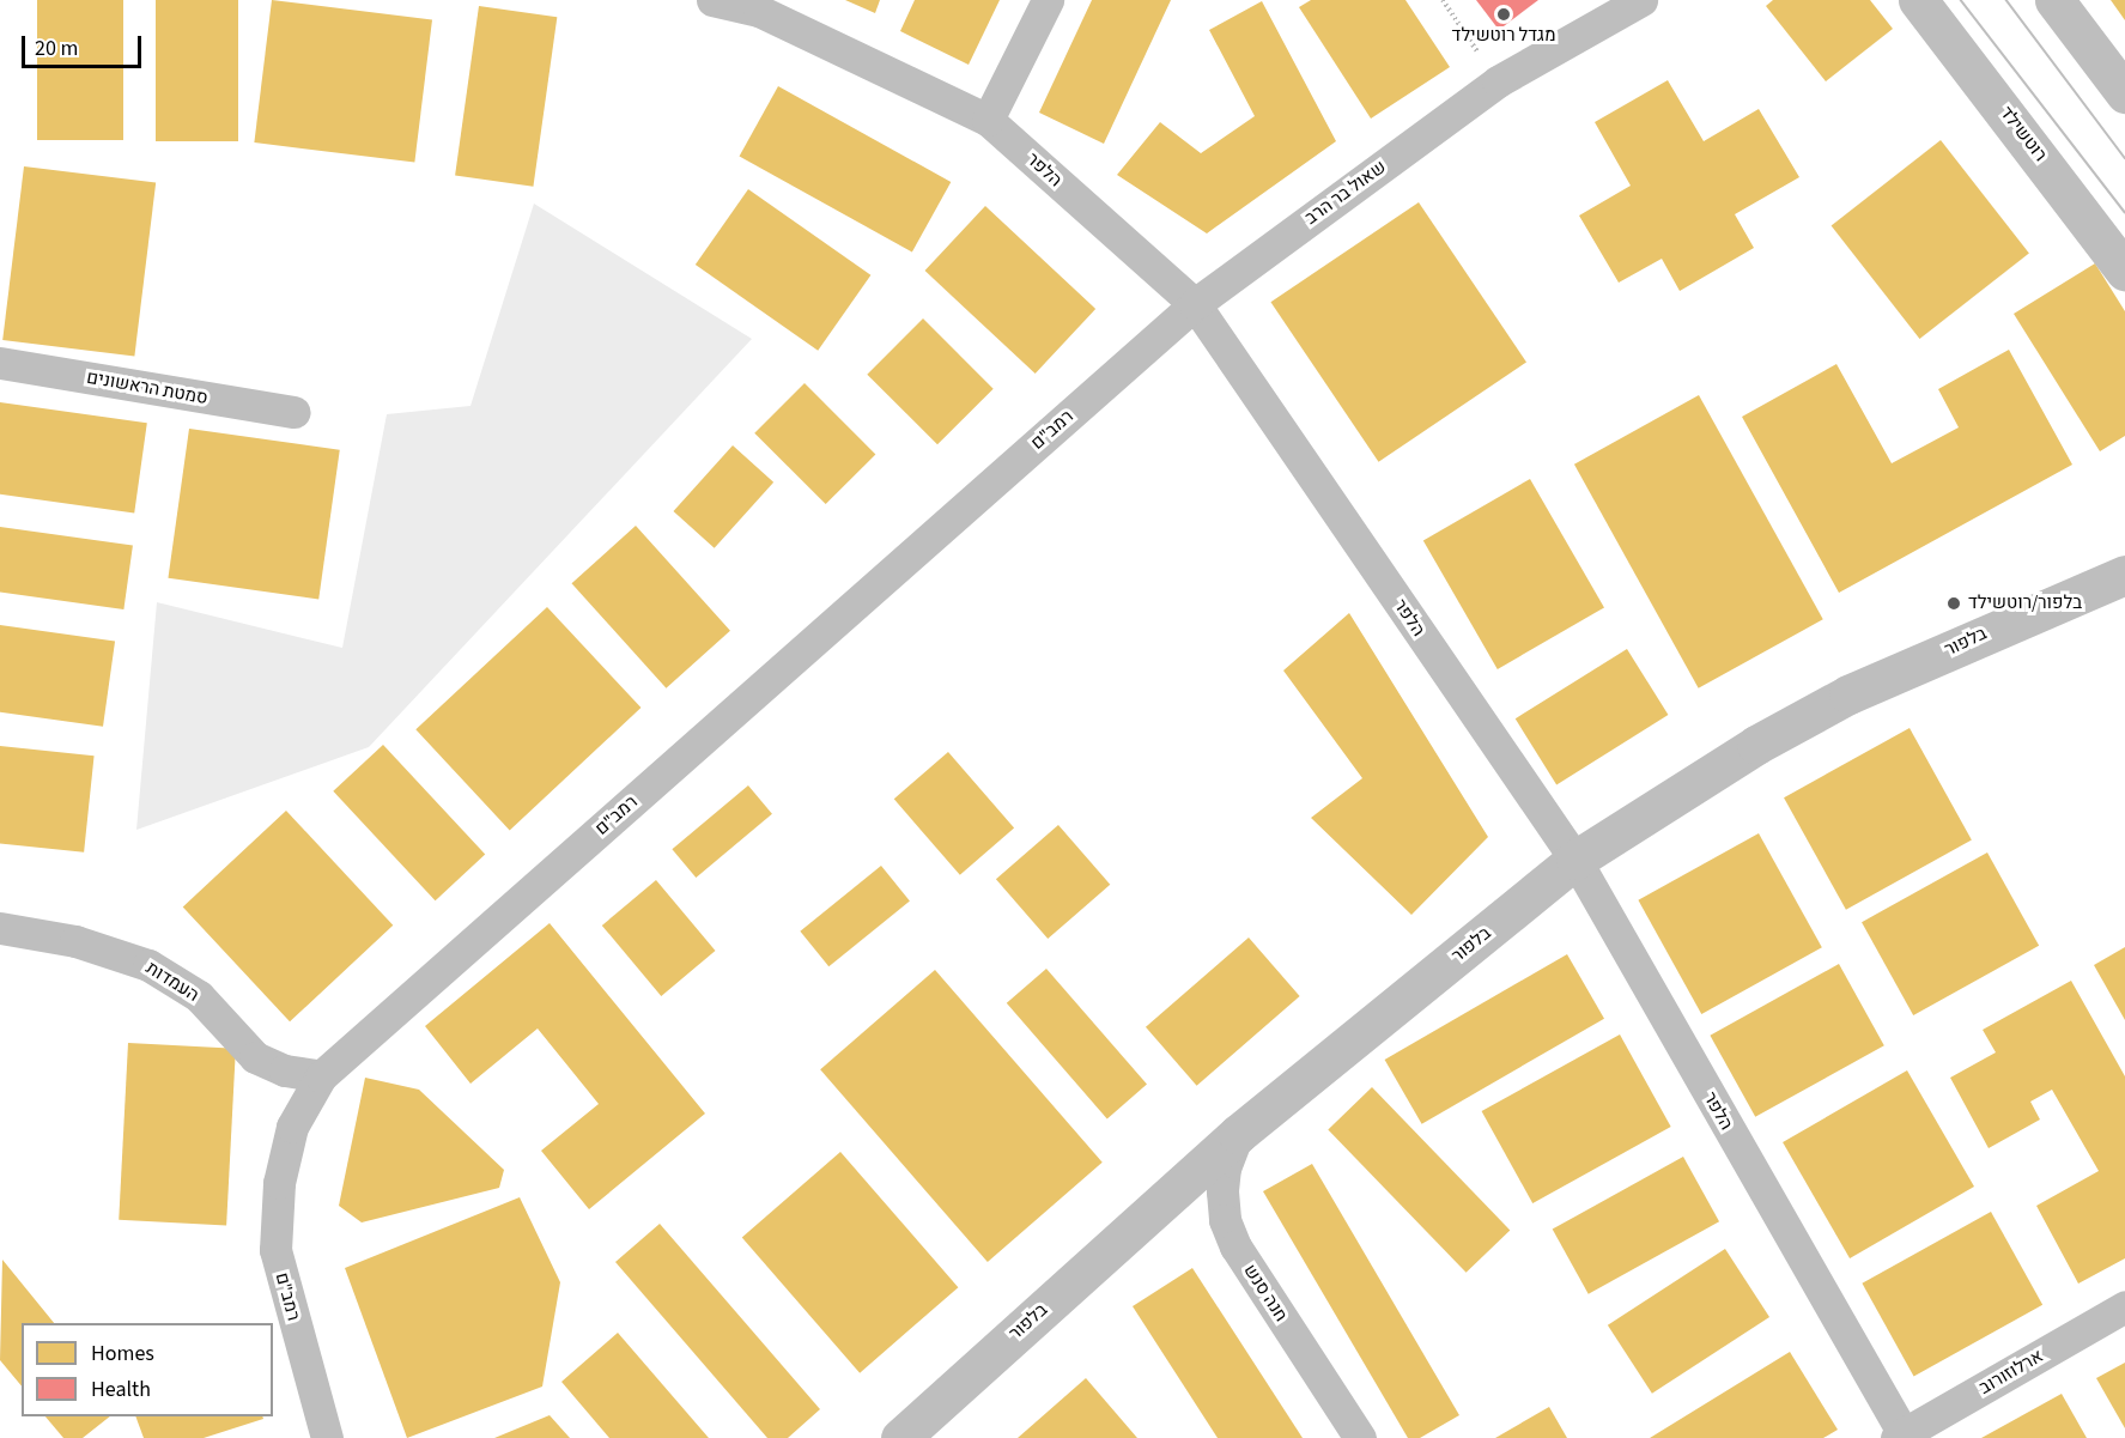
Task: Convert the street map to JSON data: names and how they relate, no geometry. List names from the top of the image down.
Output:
{
  "streets": {
    "street": [
      "רוטשילד",
      "הלפר",
      "שאול בר הרב",
      "סמטת הראשונים",
      "רמב\"ם",
      "בלפור",
      "העמדות",
      "חנה סנש",
      "ארלוזורוב"
    ]
  },
  "crossings": [
    ["הלפר", "שאול בר הרב"],
    ["הלפר", "רמב\"ם"],
    ["הלפר", "בלפור"],
    ["הלפר", "ארלוזורוב"],
    ["שאול בר הרב", "רמב\"ם"],
    ["רמב\"ם", "העמדות"],
    ["בלפור", "חנה סנש"]
  ],
  "places": ["מגדל רוטשילד", "בלפור/רוטשילד"],
  "legend": ["Homes", "Health"],
  "scale_bar": "20 m"
}
